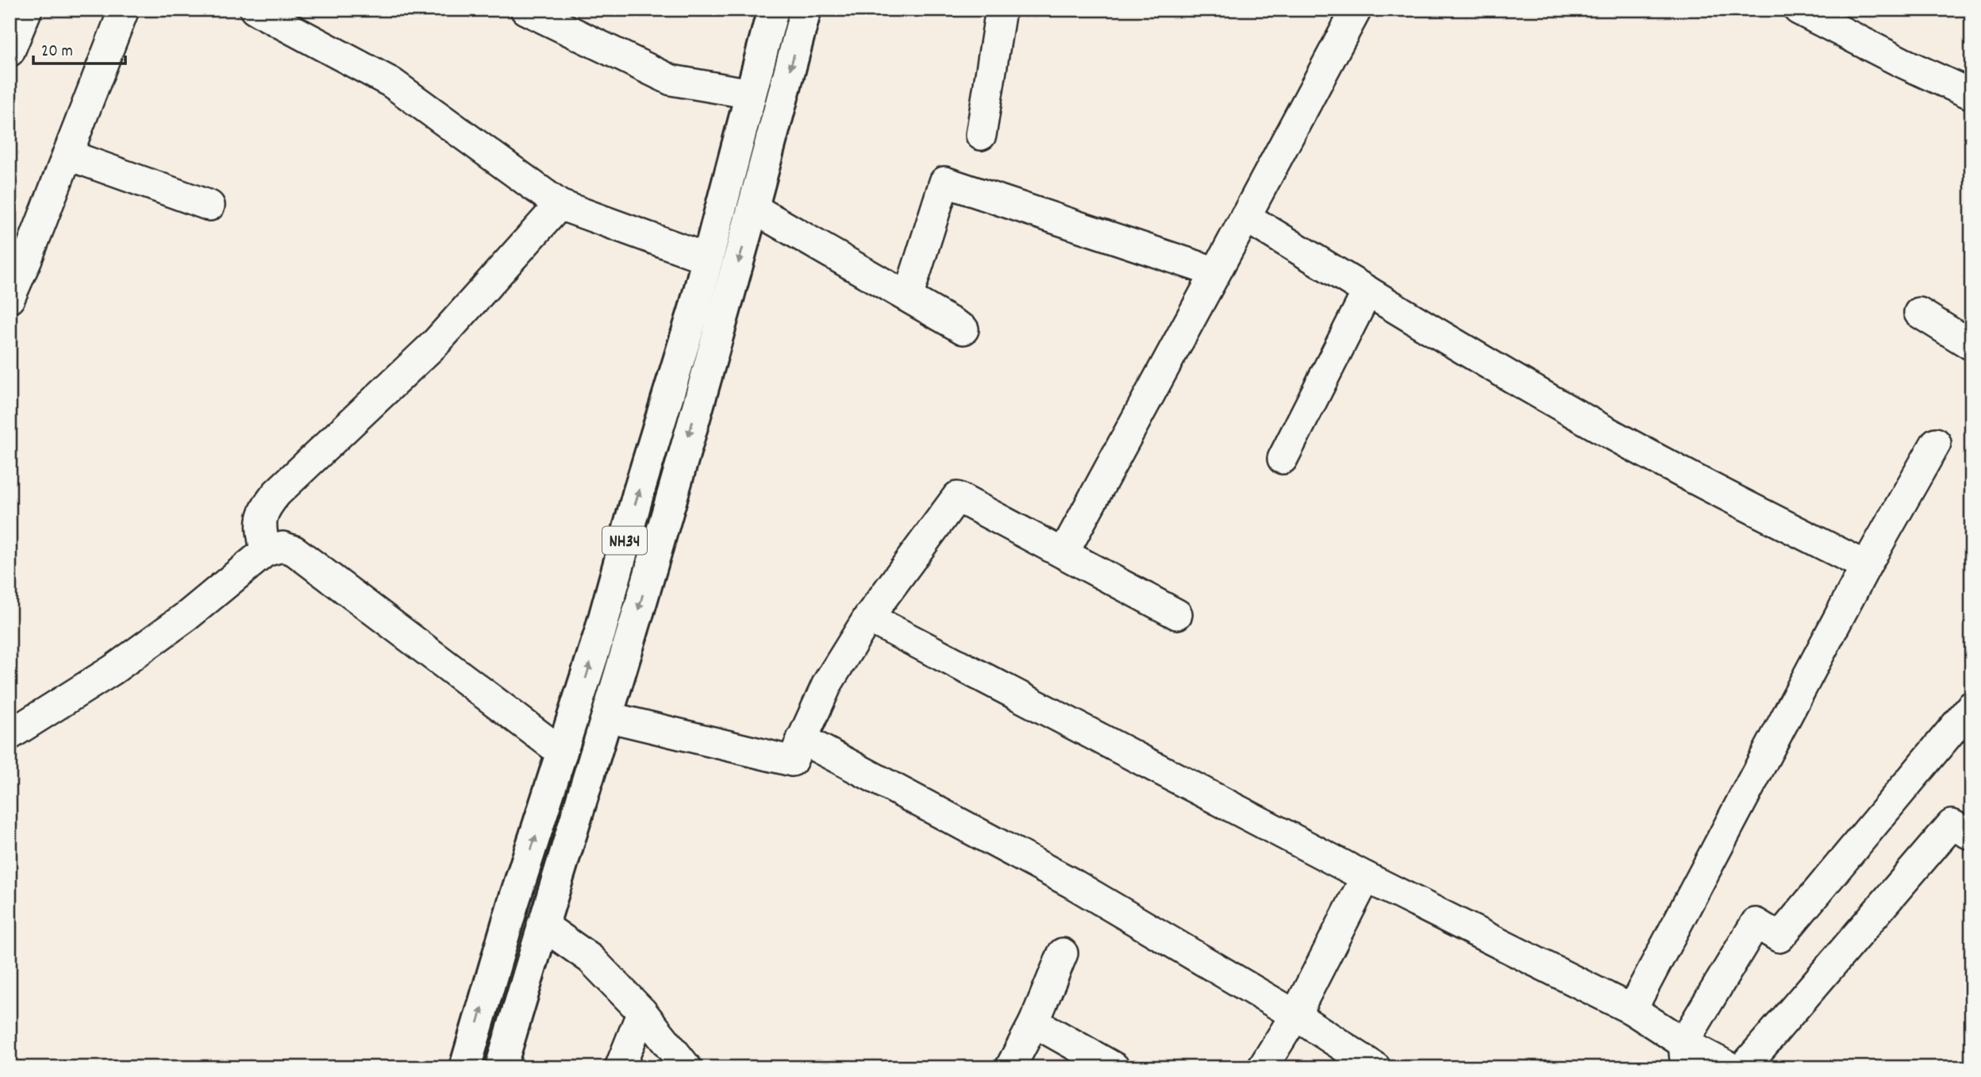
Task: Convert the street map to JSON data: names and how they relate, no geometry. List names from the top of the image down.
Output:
{
  "streets": {
    "highway": ["NH34"]
  },
  "scale_bar": "20 m"
}
